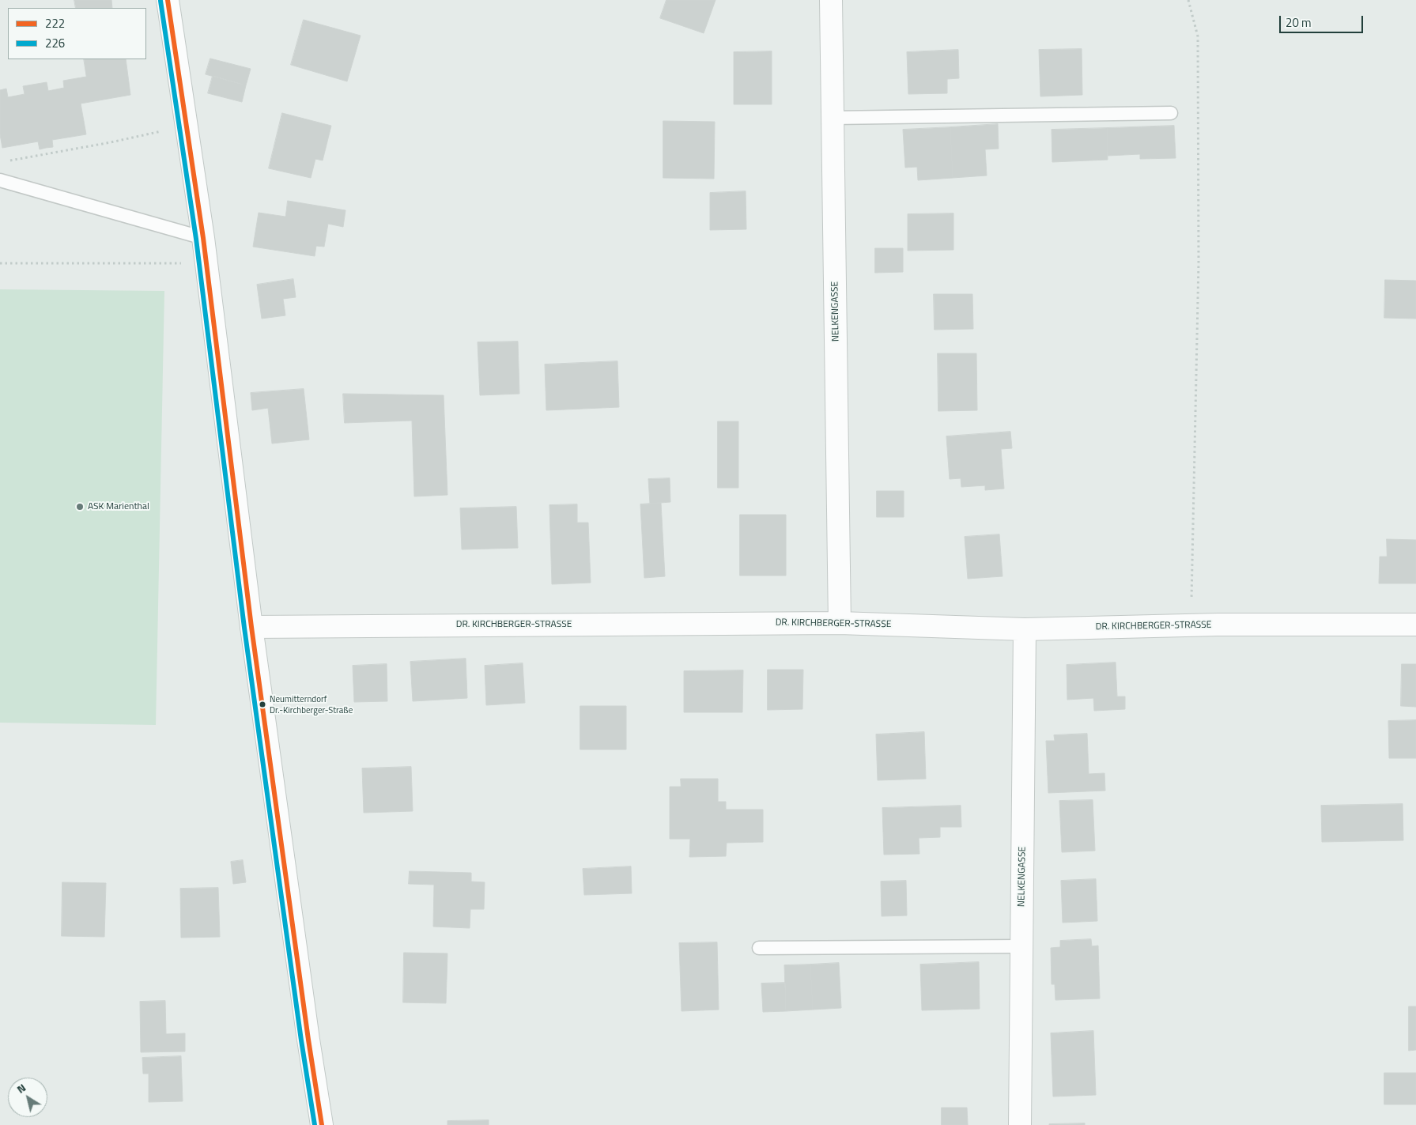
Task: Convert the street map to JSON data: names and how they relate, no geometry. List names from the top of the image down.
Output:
{
  "streets": {
    "street": ["NELKENGASSE", "DR. KIRCHBERGER-STRASSE"]
  },
  "crossings": [
    ["NELKENGASSE", "DR. KIRCHBERGER-STRASSE"]
  ],
  "places": ["ASK Marienthal", "Neumitterndorf Dr.-Kirchberger-Straße"],
  "lines": ["transit line 222", "transit line 226"],
  "legend": ["222", "226"],
  "scale_bar": "20 m",
  "north": "top left"
}
